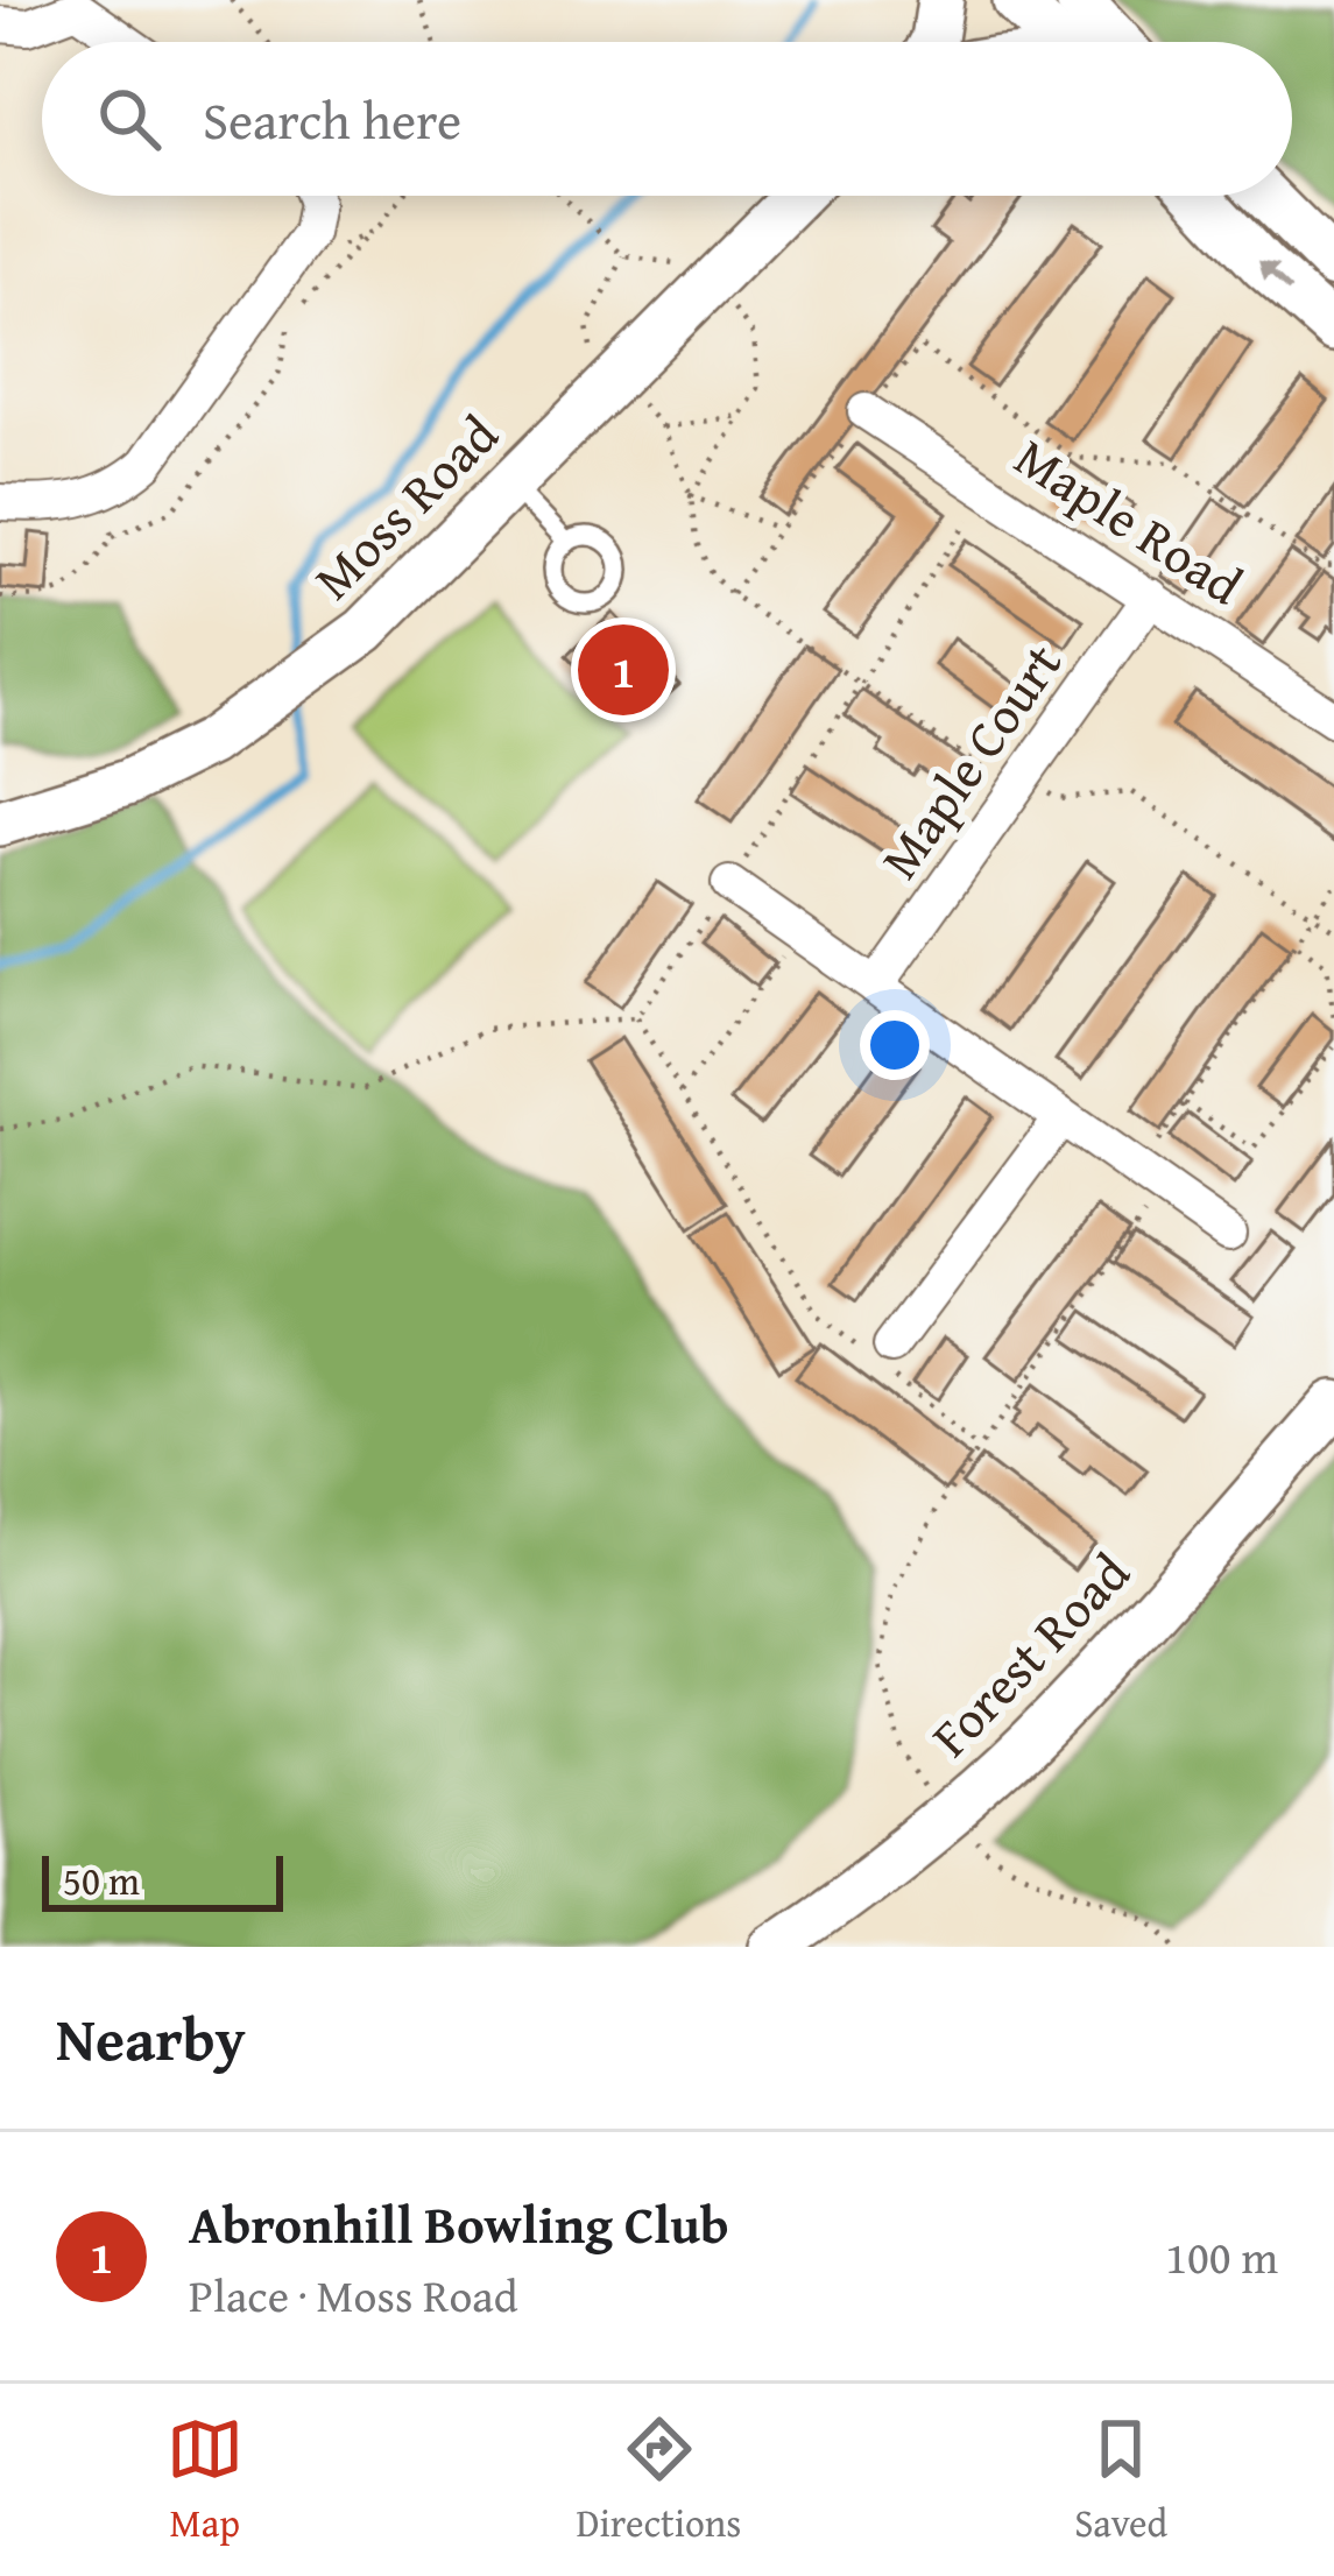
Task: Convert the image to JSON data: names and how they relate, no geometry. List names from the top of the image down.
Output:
{
  "streets": {
    "street": [
      "Moss Road",
      "Maple Road",
      "Maple Court",
      "Forest Road"
    ]
  },
  "crossings": [
    ["Maple Road", "Maple Court"]
  ],
  "scale_bar": "50 m",
  "page": {
    "search": "Search here",
    "pins": "1",
    "scale": "50 m",
    "heading": "Nearby",
    "list": [
      {
        "mark": "1",
        "name": "Abronhill Bowling Club",
        "note": "Place · Moss Road",
        "value": "100 m"
      }
    ],
    "nav": ["Map", "Directions", "Saved"]
  }
}
